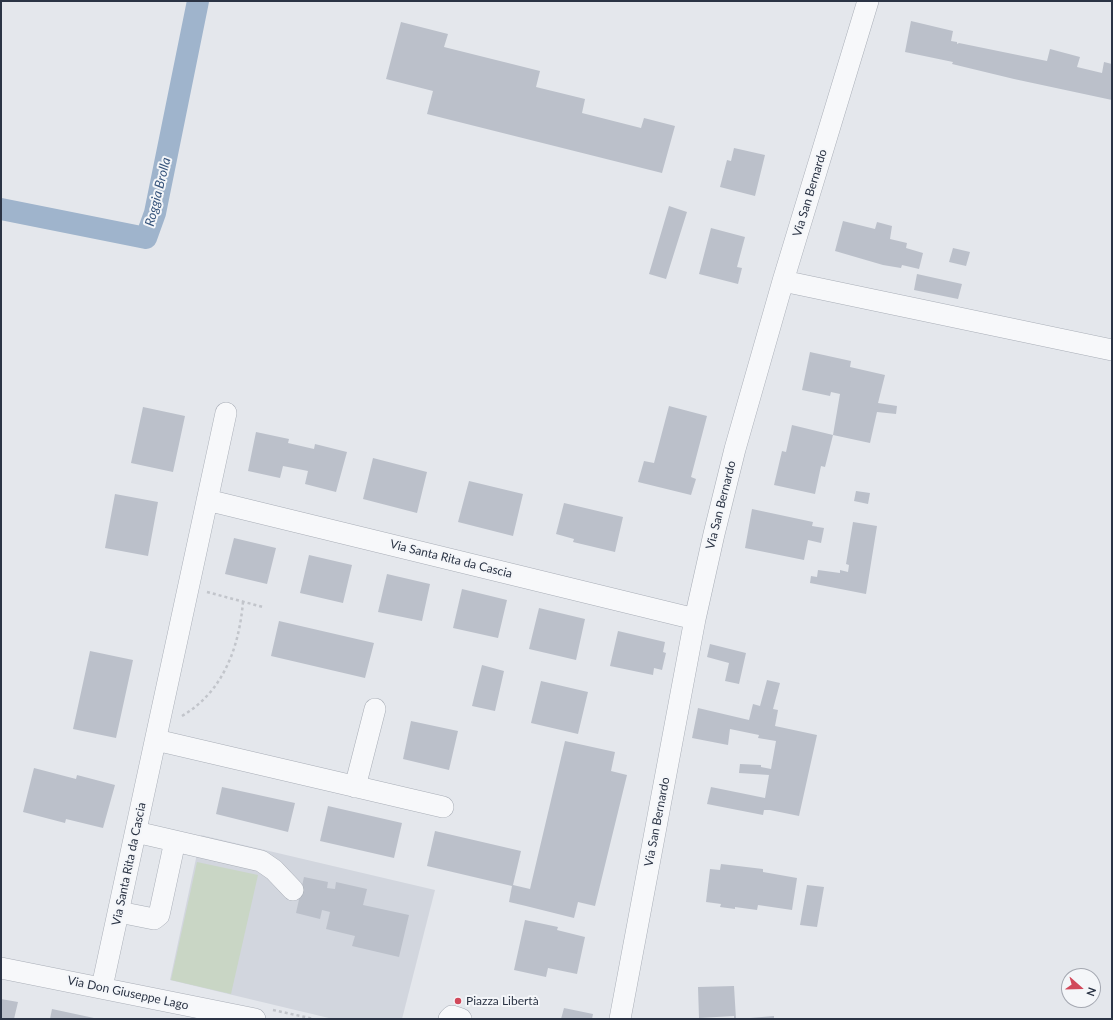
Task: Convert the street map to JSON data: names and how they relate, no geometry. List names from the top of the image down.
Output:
{
  "streets": {
    "street": ["Via San Bernardo", "Via Santa Rita da Cascia", "Via Don Giuseppe Lago"]
  },
  "crossings": [
    ["Via San Bernardo", "Via Santa Rita da Cascia"],
    ["Via Santa Rita da Cascia", "Via Don Giuseppe Lago"]
  ],
  "water": ["Roggia Brolla"],
  "places": ["Piazza Libertà"],
  "north": "right"
}
